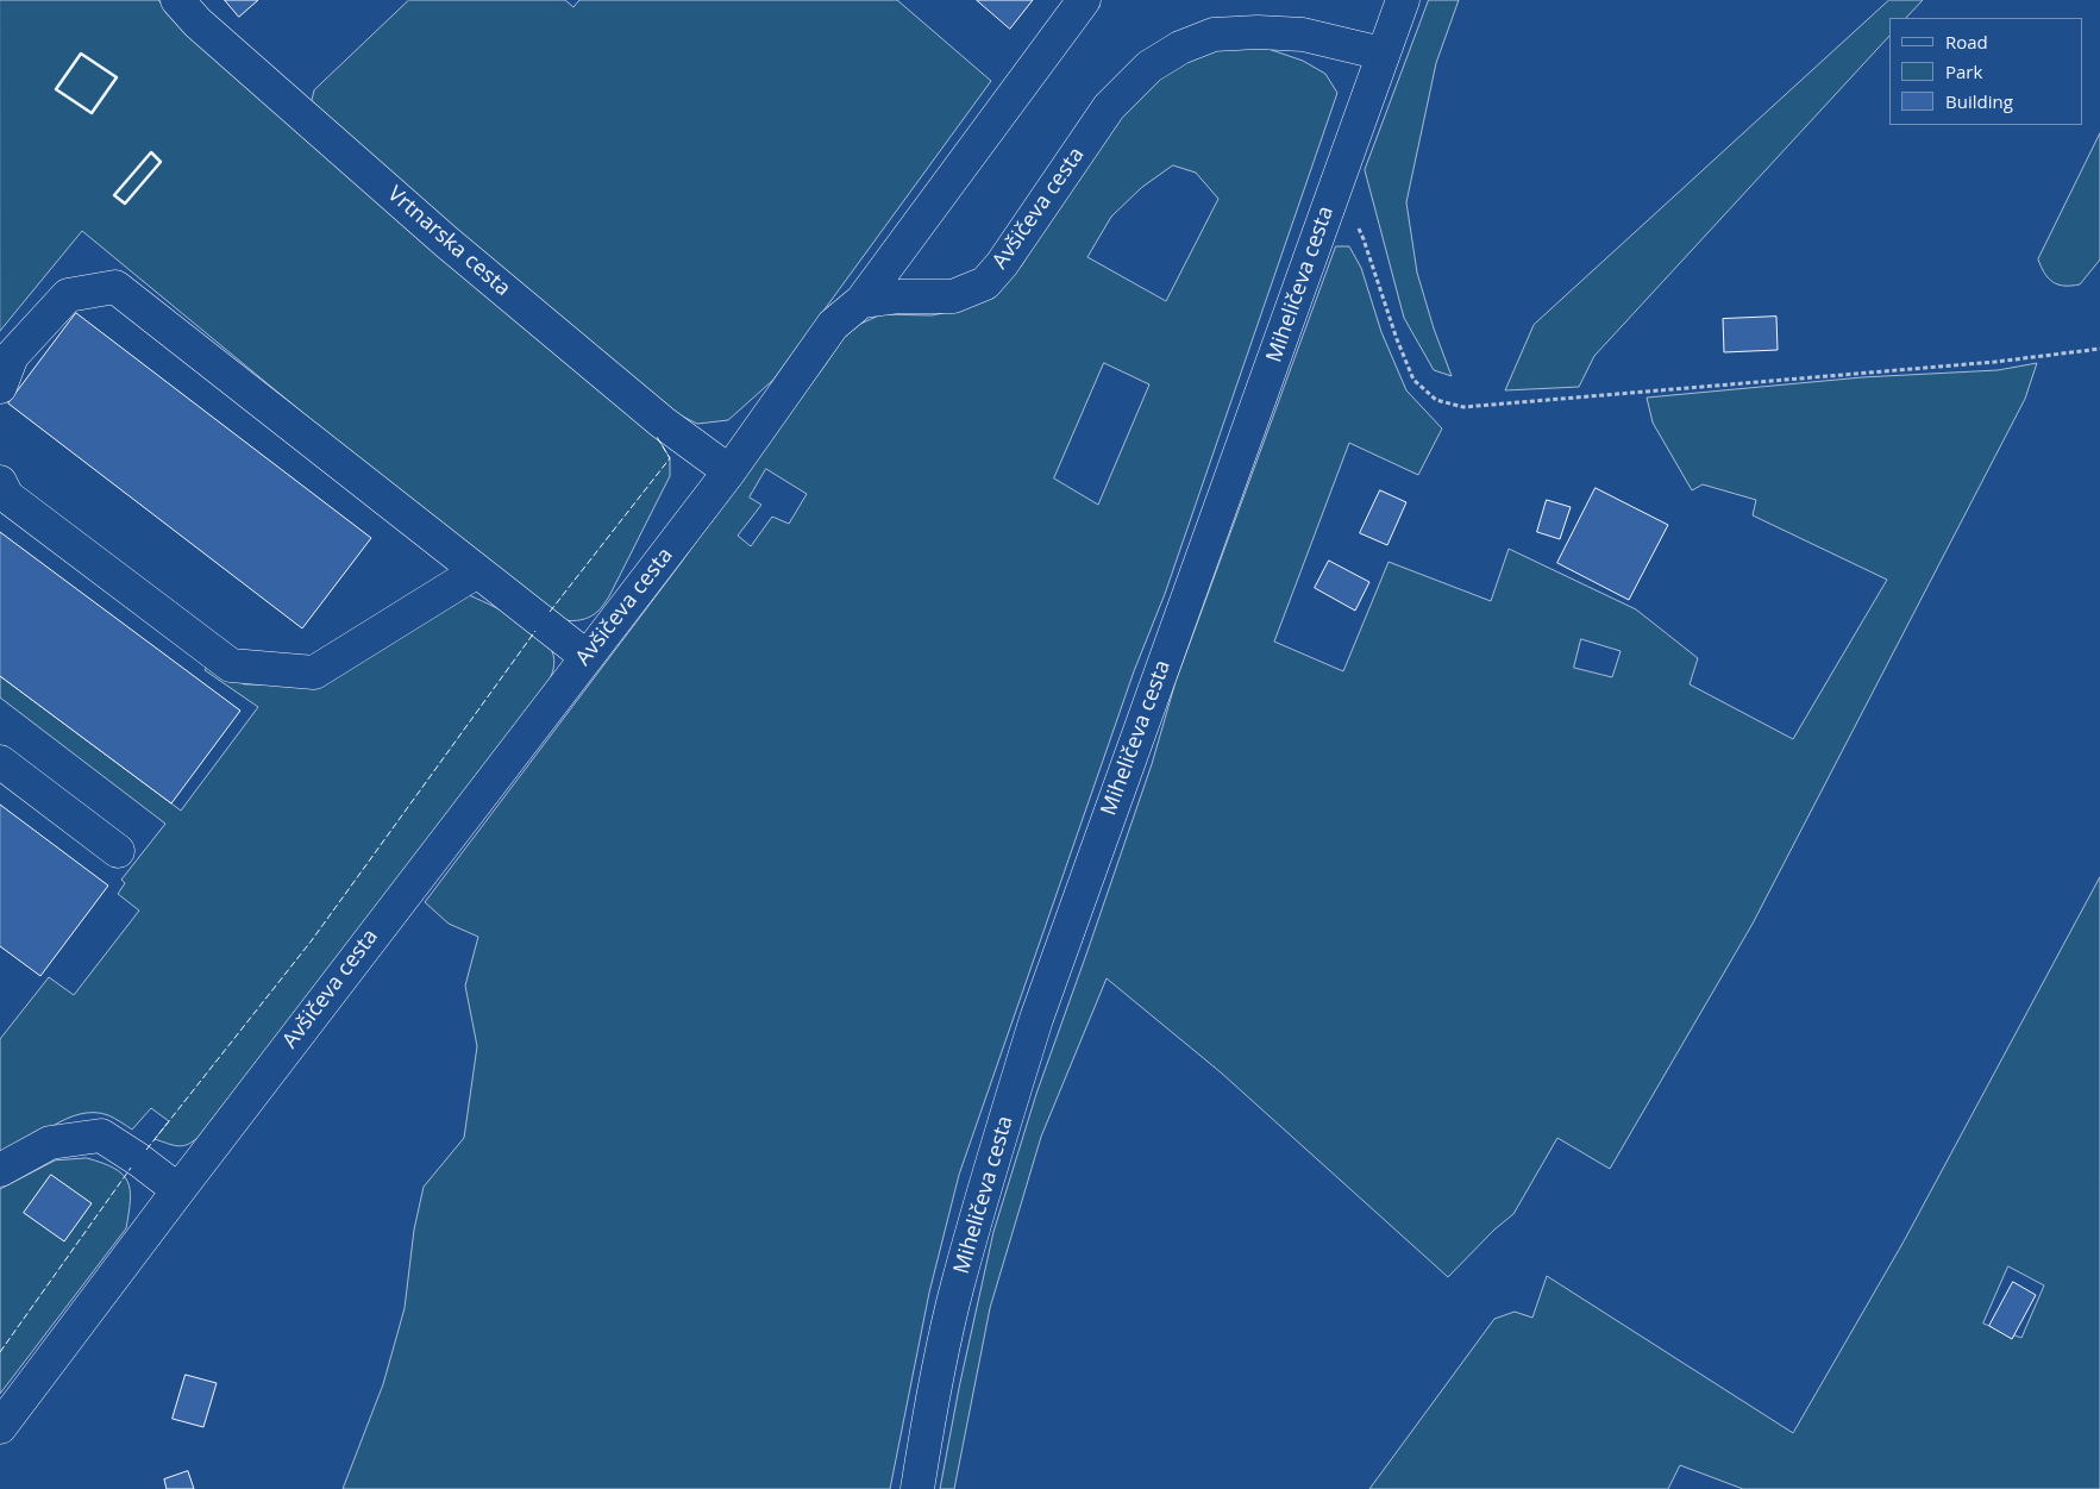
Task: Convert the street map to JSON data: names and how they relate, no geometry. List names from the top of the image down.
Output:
{
  "streets": {
    "street": ["Avšičeva cesta", "Vrtnarska cesta", "Miheličeva cesta"]
  },
  "crossings": [
    ["Avšičeva cesta", "Vrtnarska cesta"],
    ["Avšičeva cesta", "Miheličeva cesta"]
  ],
  "legend": ["Road", "Park", "Building"]
}
